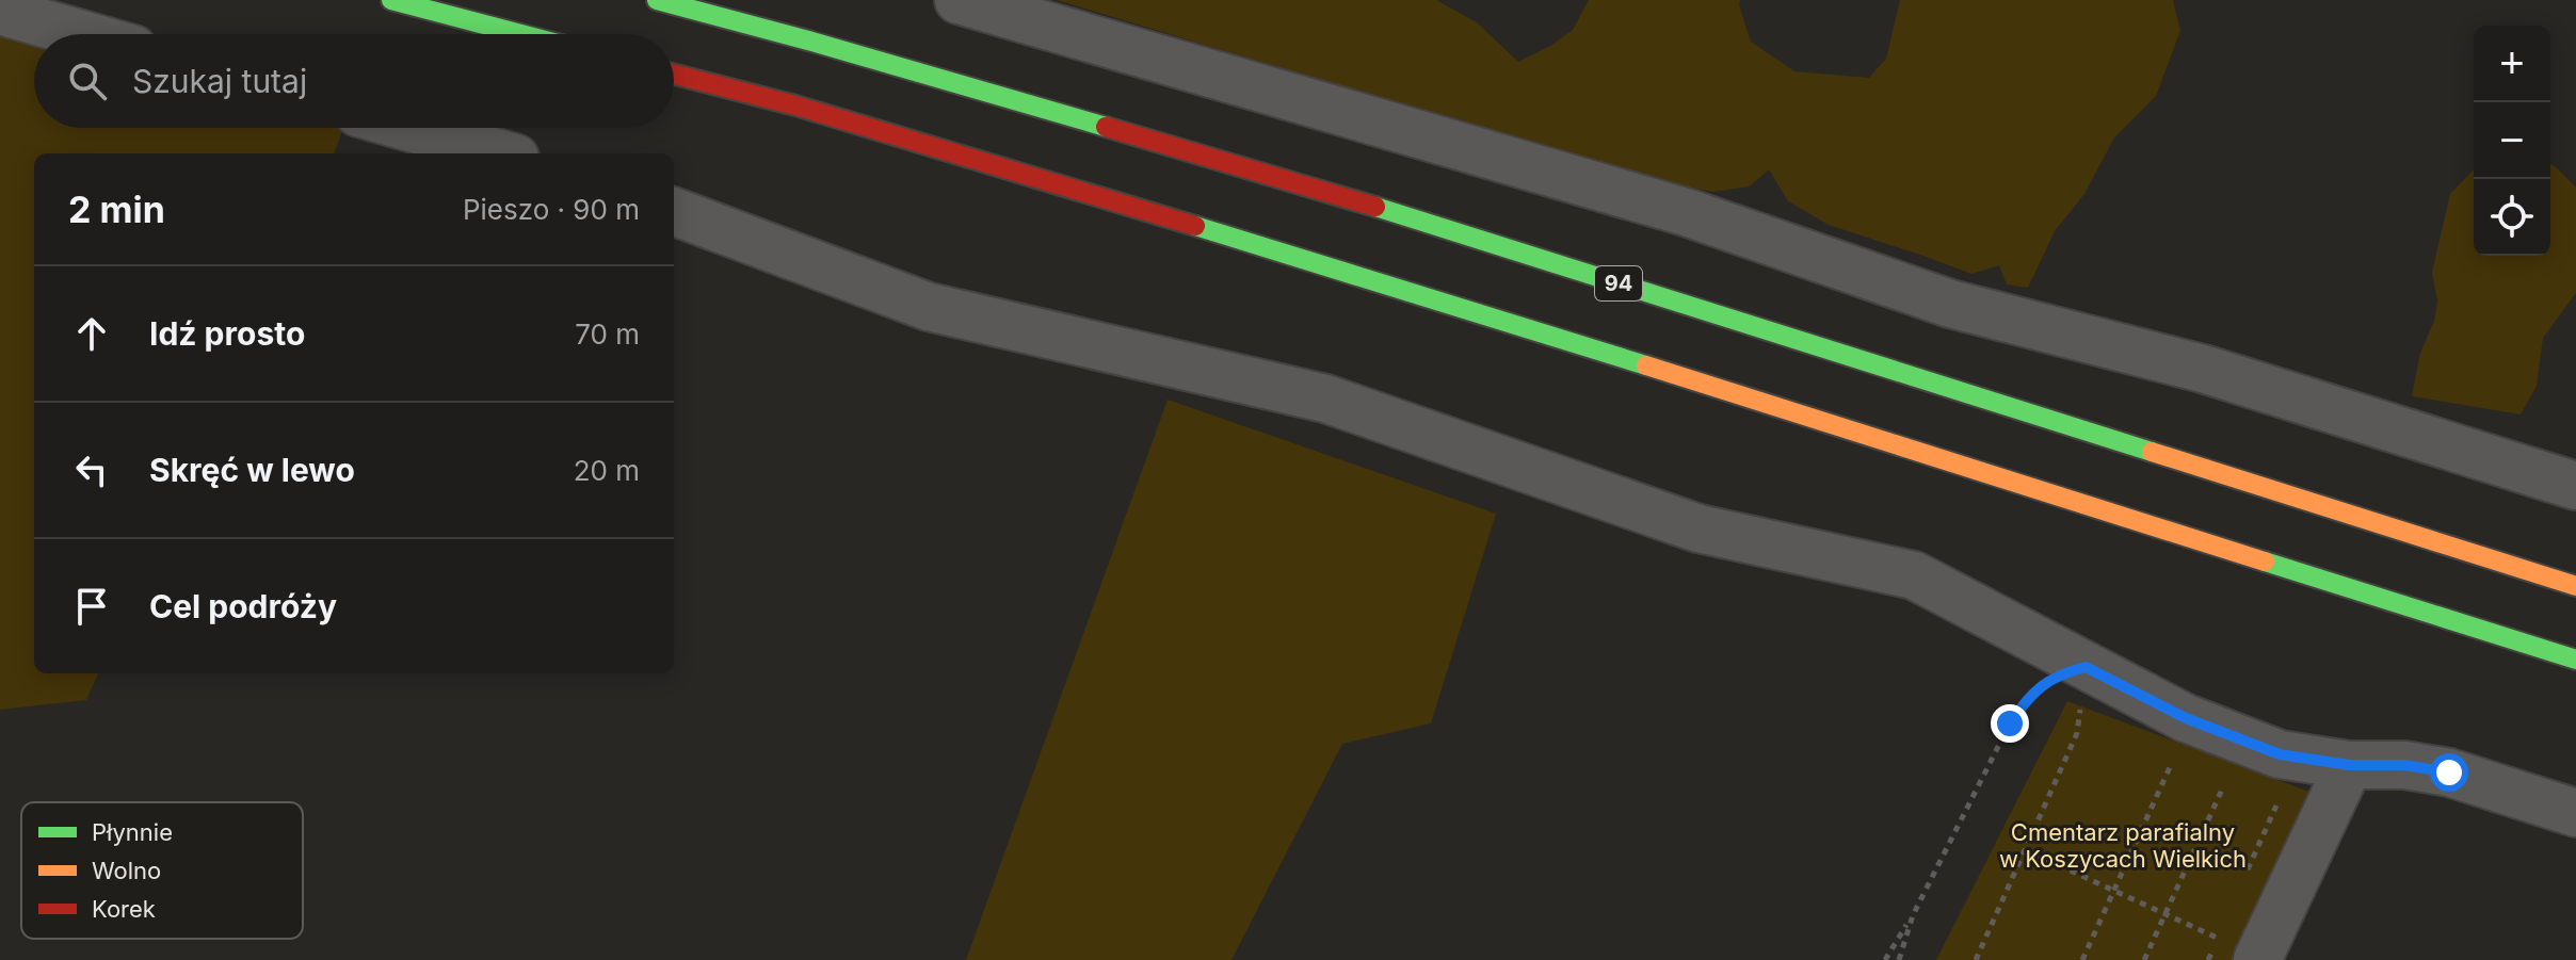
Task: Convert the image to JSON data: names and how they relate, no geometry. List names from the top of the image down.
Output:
{
  "streets": {
    "main road": ["94"]
  },
  "parks": ["Cmentarz parafialny w Koszycach Wielkich"],
  "legend": ["Płynnie", "Wolno", "Korek"],
  "page": {
    "map_buttons": ["+", "−"],
    "search": "Szukaj tutaj",
    "heading": ["2 min", "Pieszo · 90 m"],
    "list": [
      ["Idź prosto", "70 m"],
      ["Skręć w lewo", "20 m"],
      "Cel podróży"
    ]
  }
}
